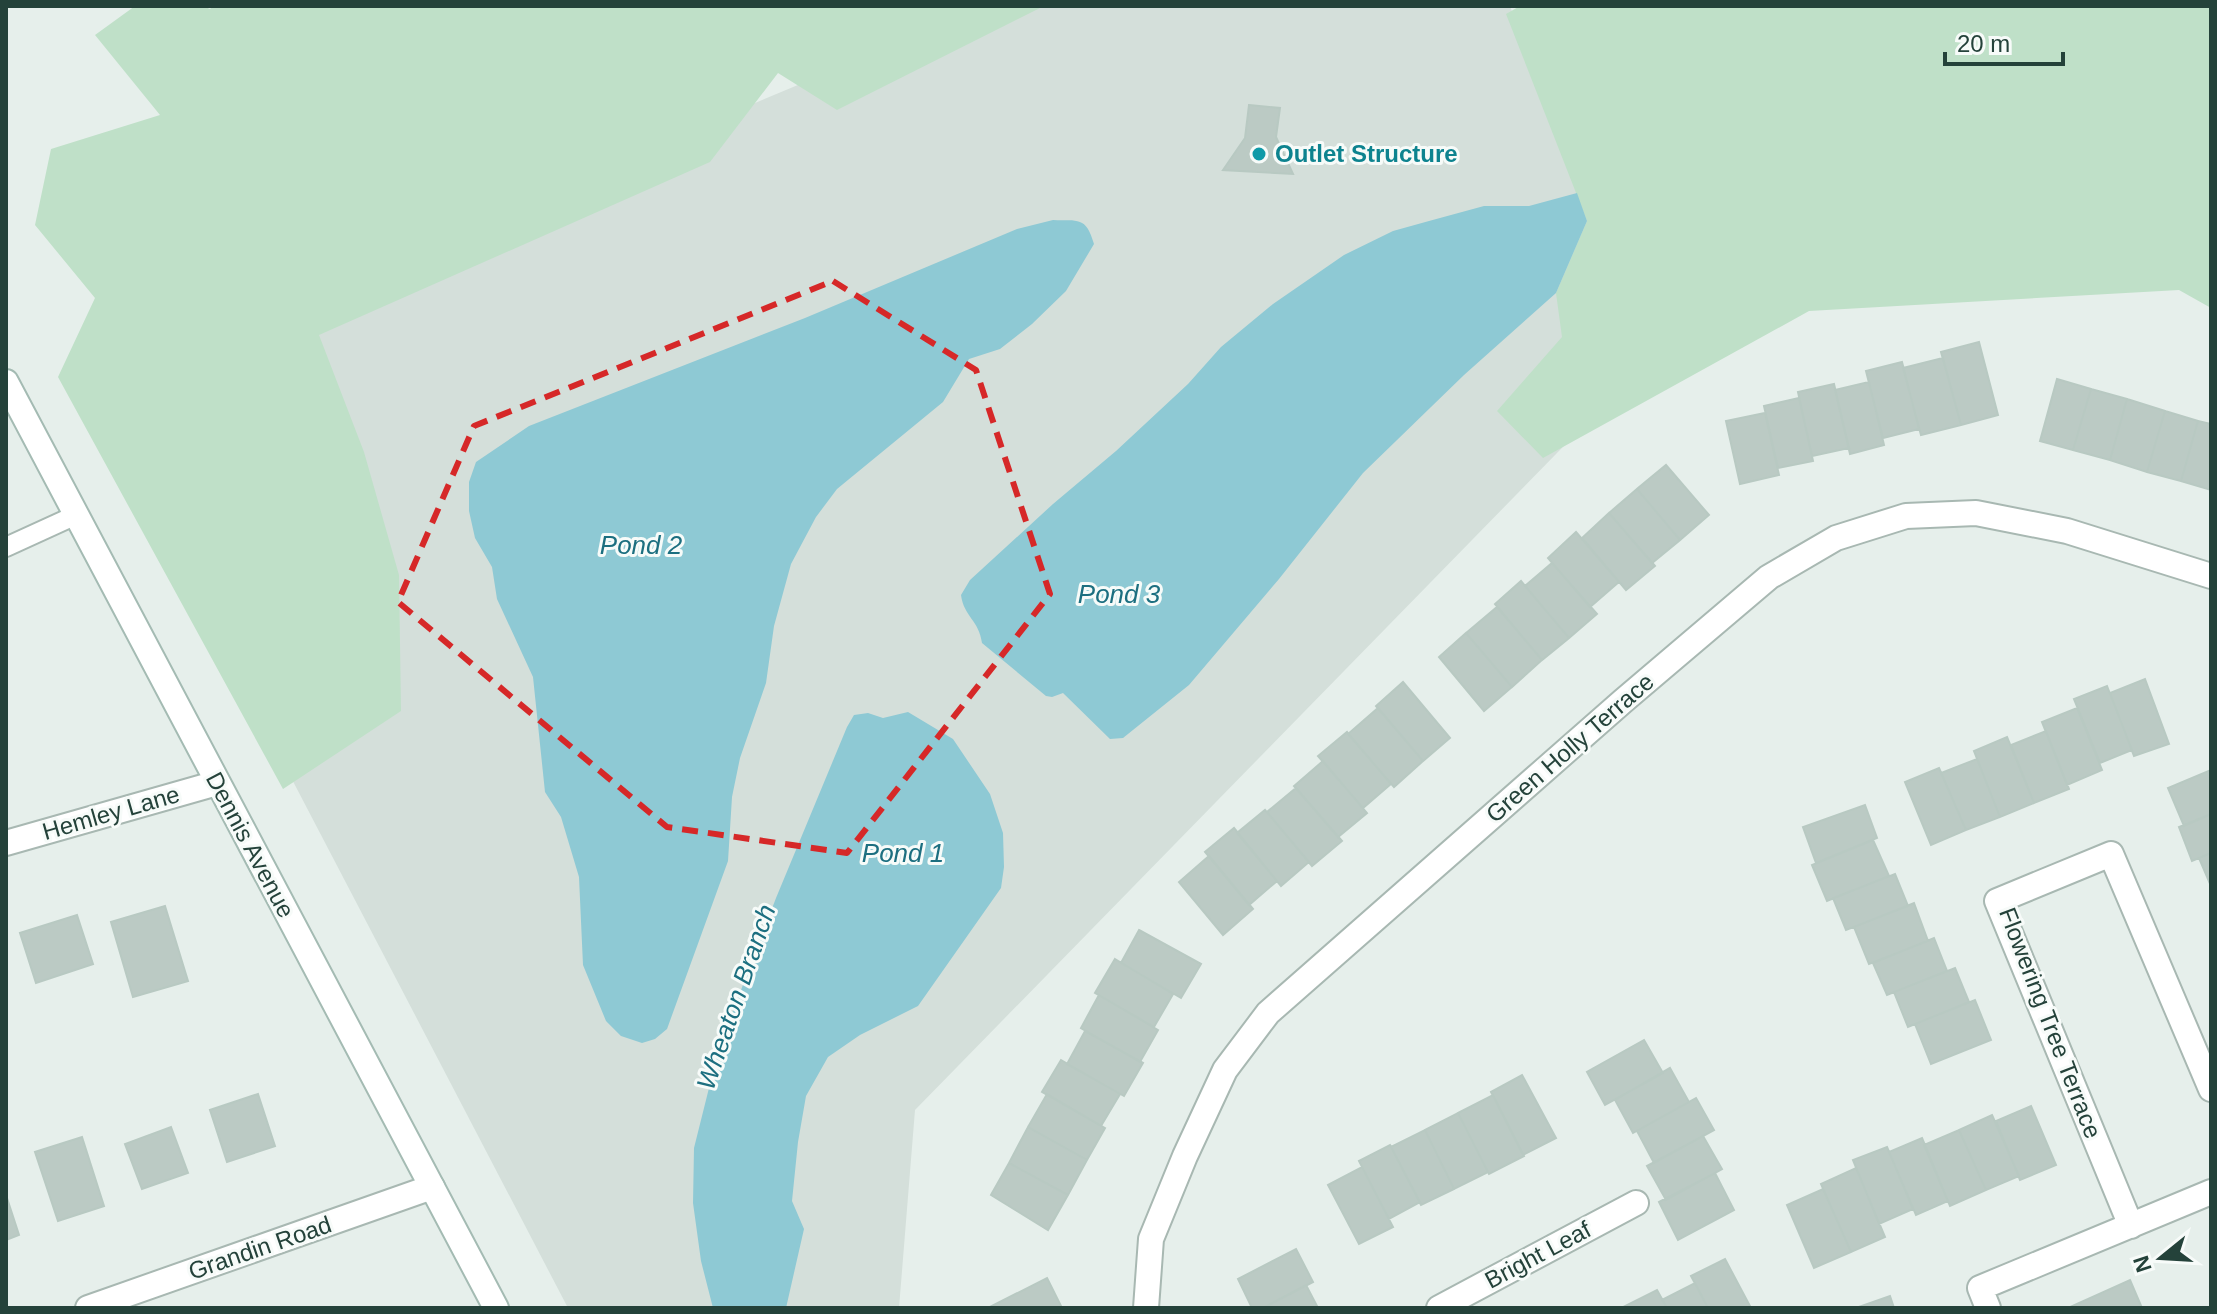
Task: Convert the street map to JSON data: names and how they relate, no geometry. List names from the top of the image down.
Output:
{
  "streets": {
    "street": [
      "Green Holly Terrace",
      "Hemley Lane",
      "Dennis Avenue",
      "Flowering Tree Terrace",
      "Grandin Road",
      "Bright Leaf"
    ]
  },
  "crossings": [
    ["Hemley Lane", "Dennis Avenue"],
    ["Dennis Avenue", "Grandin Road"]
  ],
  "water": [
    "Pond 2",
    "Pond 3",
    "Pond 1",
    "Wheaton Branch"
  ],
  "places": ["Outlet Structure"],
  "scale_bar": "20 m",
  "north": "left"
}
